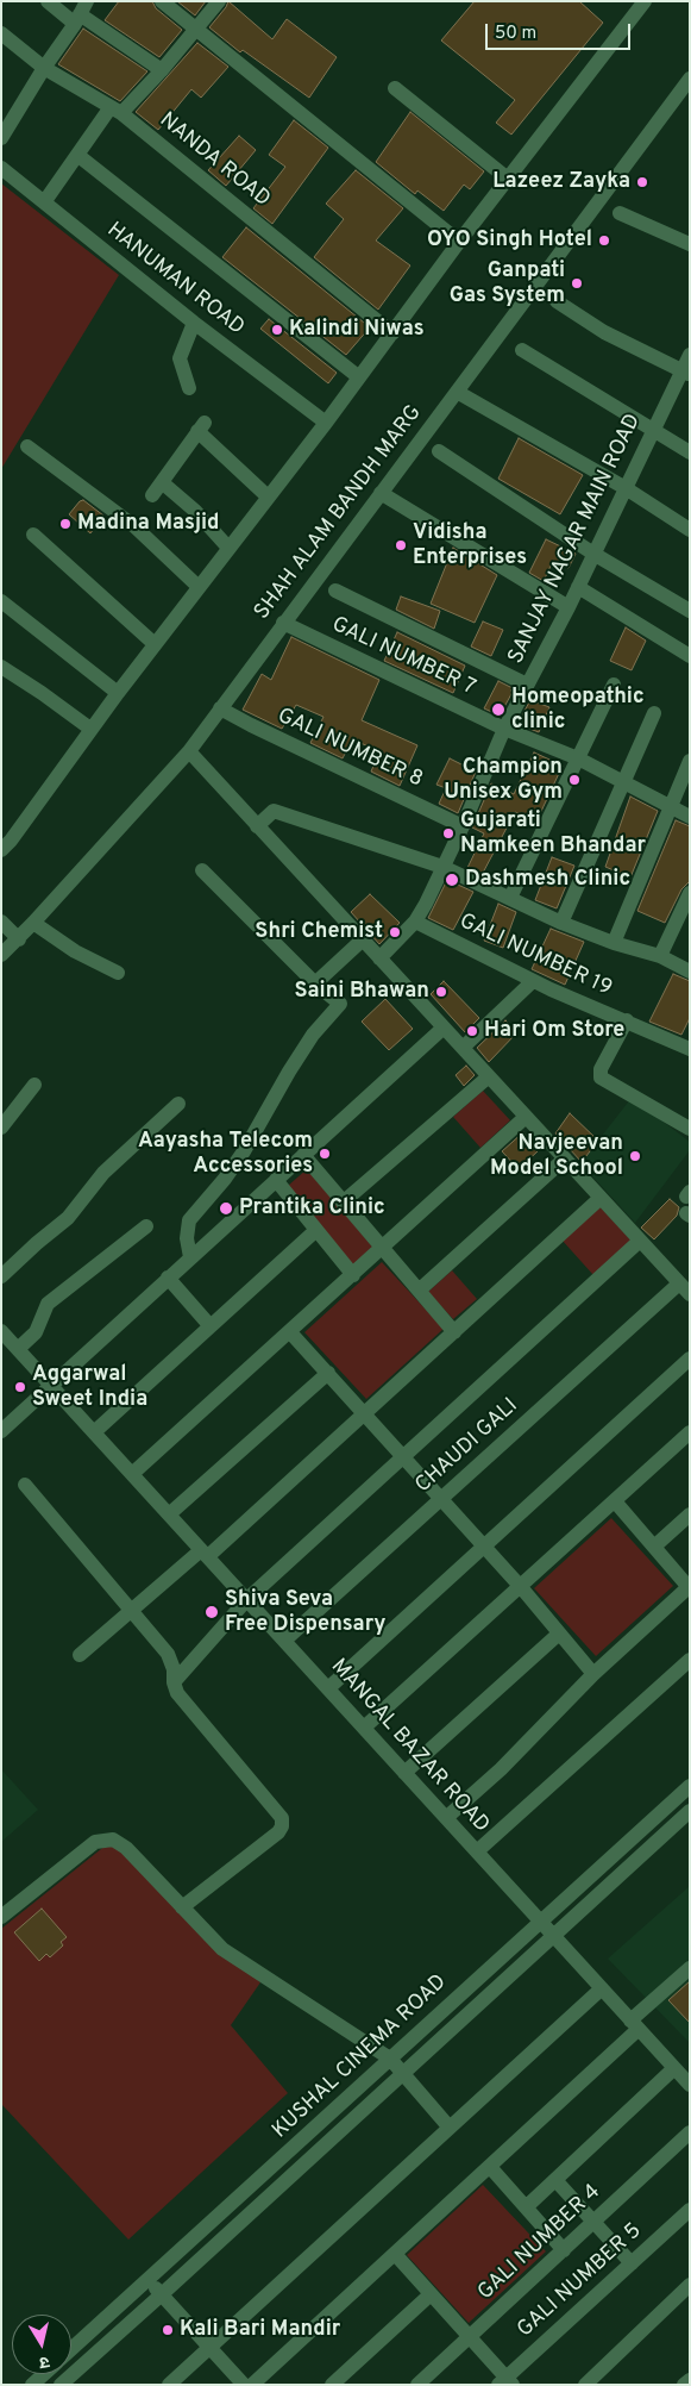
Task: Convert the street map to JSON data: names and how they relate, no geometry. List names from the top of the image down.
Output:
{
  "streets": {
    "street": [
      "NANDA ROAD",
      "HANUMAN ROAD",
      "SHAH ALAM BANDH MARG",
      "SANJAY NAGAR MAIN ROAD",
      "GALI NUMBER 7",
      "GALI NUMBER 8",
      "GALI NUMBER 19",
      "CHAUDI GALI",
      "MANGAL BAZAR ROAD",
      "KUSHAL CINEMA ROAD",
      "GALI NUMBER 4",
      "GALI NUMBER 5"
    ]
  },
  "crossings": [
    ["SHAH ALAM BANDH MARG", "GALI NUMBER 7"],
    ["SHAH ALAM BANDH MARG", "GALI NUMBER 8"],
    ["SANJAY NAGAR MAIN ROAD", "GALI NUMBER 7"],
    ["SANJAY NAGAR MAIN ROAD", "GALI NUMBER 8"],
    ["SANJAY NAGAR MAIN ROAD", "GALI NUMBER 19"],
    ["CHAUDI GALI", "MANGAL BAZAR ROAD"],
    ["MANGAL BAZAR ROAD", "KUSHAL CINEMA ROAD"]
  ],
  "places": [
    "Lazeez Zayka",
    "OYO Singh Hotel",
    "Ganpati Gas System",
    "Kalindi Niwas",
    "Madina Masjid",
    "Vidisha Enterprises",
    "Homeopathic clinic",
    "Champion Unisex Gym",
    "Gujarati Namkeen Bhandar",
    "Dashmesh Clinic",
    "Shri Chemist",
    "Saini Bhawan",
    "Hari Om Store",
    "Aayasha Telecom Accessories",
    "Navjeevan Model School",
    "Prantika Clinic",
    "Aggarwal Sweet India",
    "Shiva Seva Free Dispensary",
    "Kali Bari Mandir"
  ],
  "scale_bar": "50 m",
  "north": "bottom"
}
